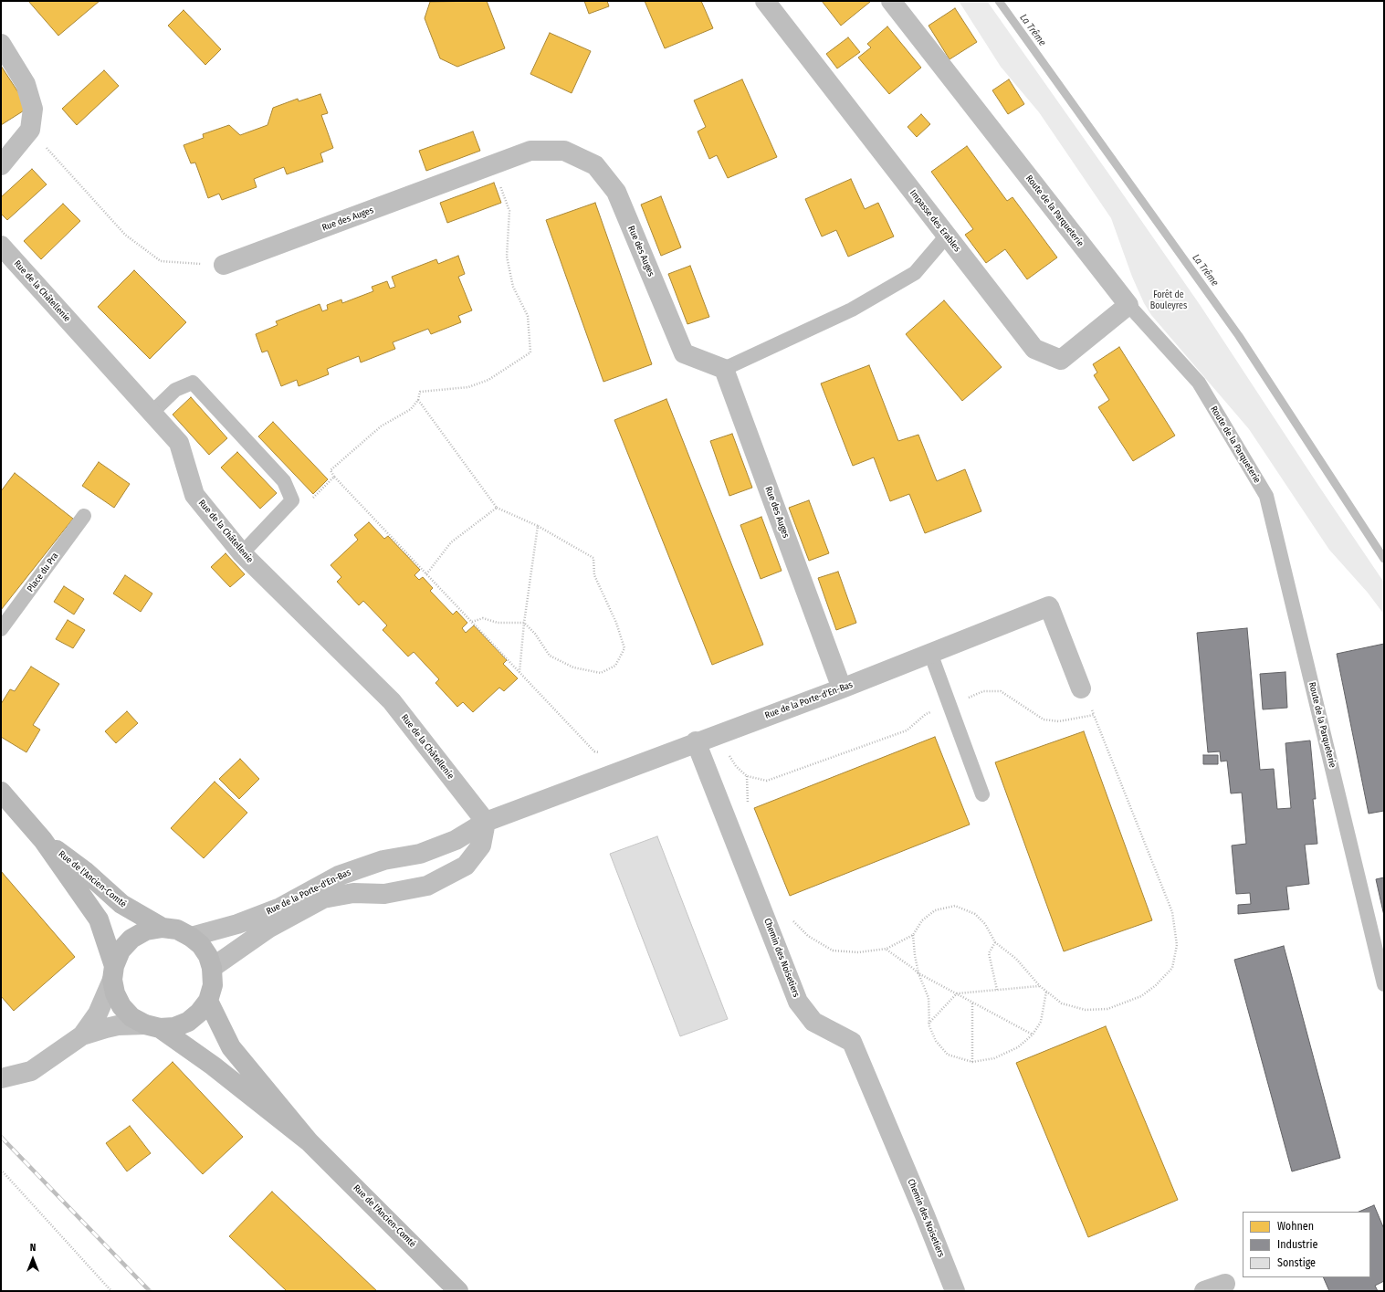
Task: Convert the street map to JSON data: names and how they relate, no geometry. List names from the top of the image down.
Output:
{
  "streets": {
    "main road": ["Rue de l'Ancien-Comté"],
    "street": [
      "Route de la Parqueterie",
      "Rue des Auges",
      "Impasse des Erables",
      "Rue de la Châtellenie",
      "Rue de la Porte-d'En-Bas",
      "Chemin des Noisetiers"
    ],
    "lane": ["Place du Pra"]
  },
  "crossings": [
    ["Route de la Parqueterie", "Impasse des Erables"],
    ["Rue des Auges", "Rue de la Porte-d'En-Bas"],
    ["Rue de la Châtellenie", "Rue de la Porte-d'En-Bas"],
    ["Rue de la Porte-d'En-Bas", "Rue de l'Ancien-Comté"],
    ["Rue de la Porte-d'En-Bas", "Chemin des Noisetiers"]
  ],
  "water": ["La Trême"],
  "parks": ["Forêt de Bouleyres"],
  "legend": ["Wohnen", "Industrie", "Sonstige"],
  "north": "top"
}
